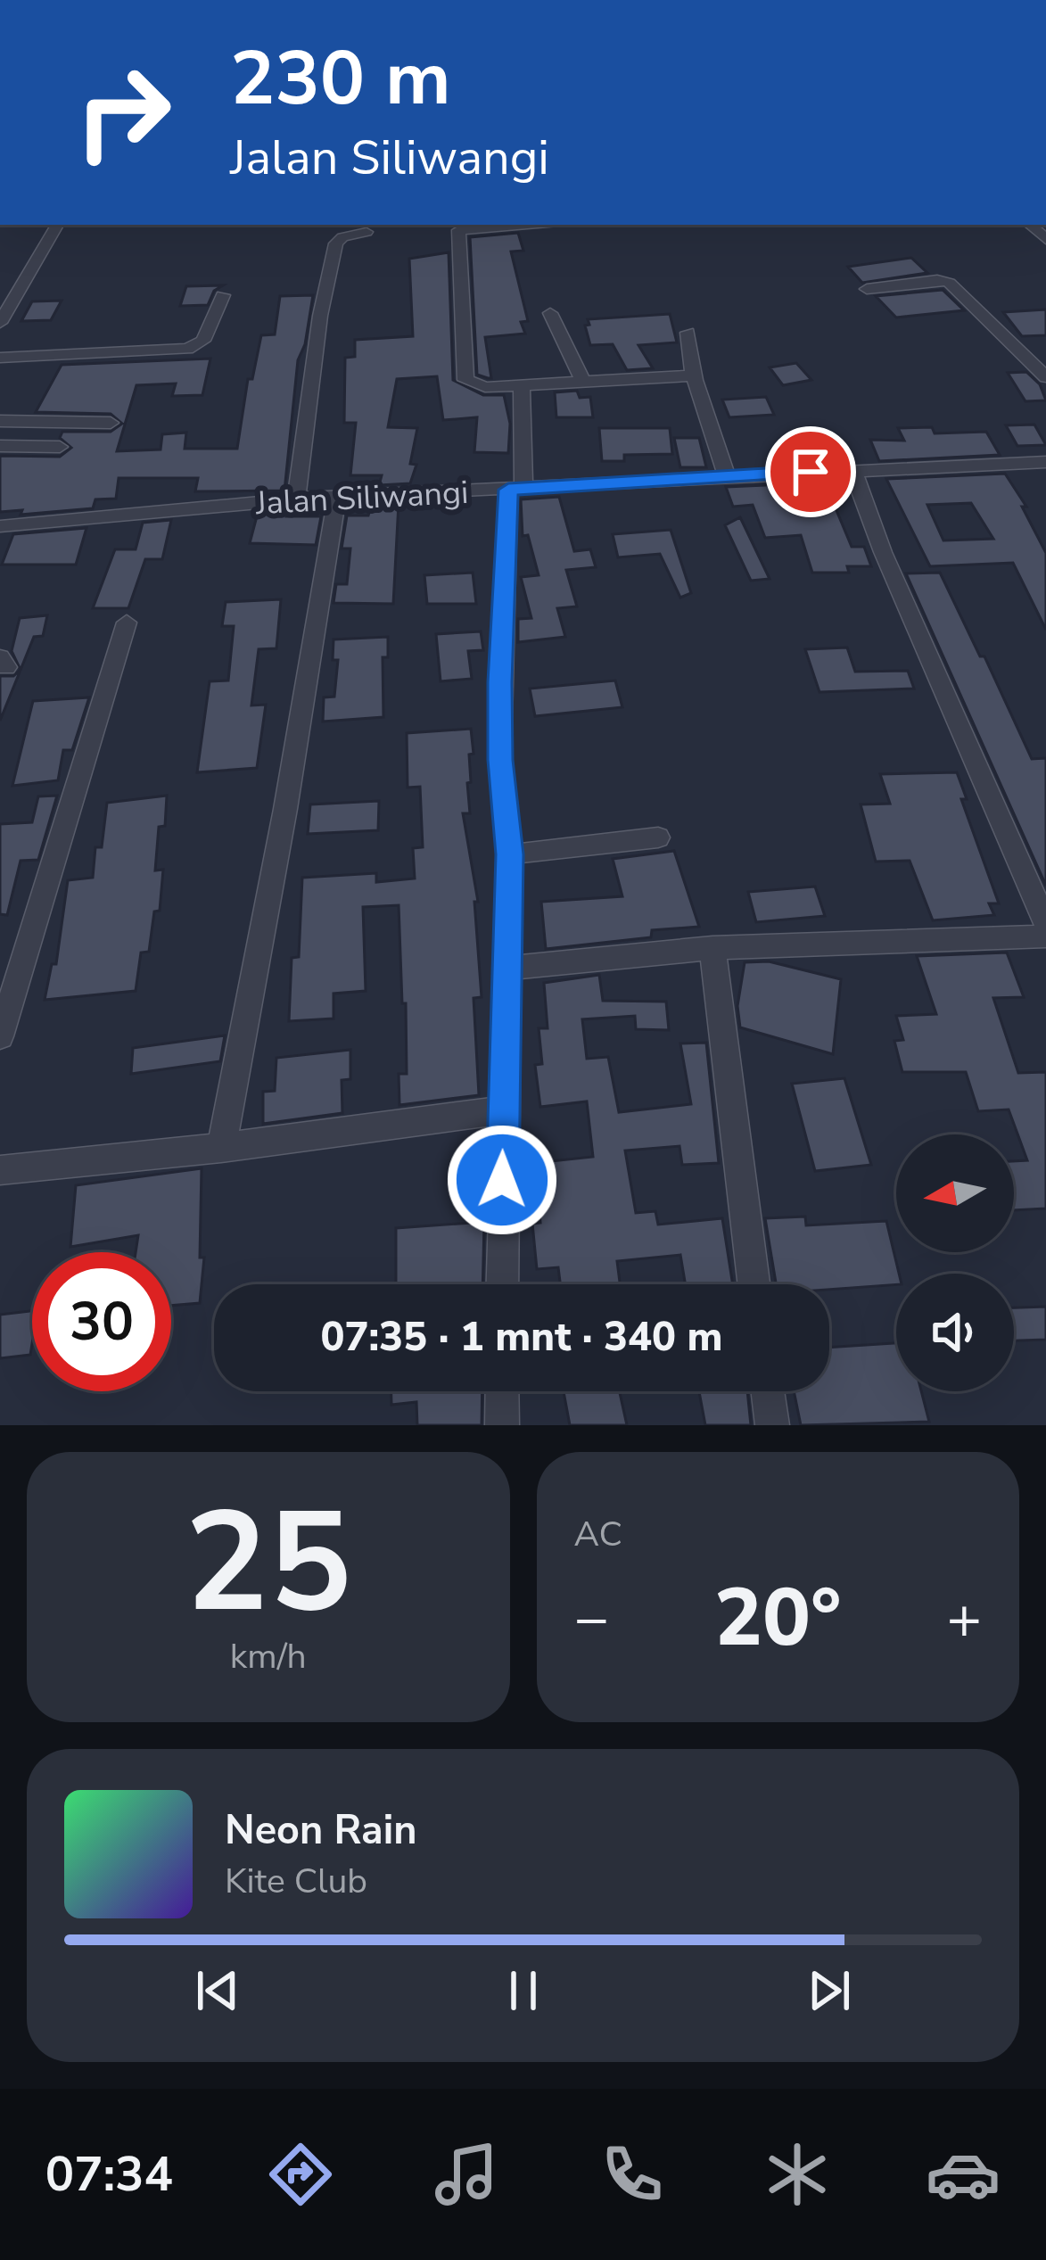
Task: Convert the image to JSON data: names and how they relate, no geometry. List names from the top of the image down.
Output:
{
  "streets": {
    "street": ["Jalan Siliwangi"]
  },
  "north": "left",
  "page": {
    "turn": ["230 m", "Jalan Siliwangi"],
    "limit": "30",
    "trip": "07:35 · 1 mnt · 340 m",
    "tile": [
      ["25", "km/h"],
      "AC"
    ],
    "heat": ["−", "20°", "+"],
    "song": ["Neon Rain", "Kite Club"],
    "tabs": "07:34"
  }
}
